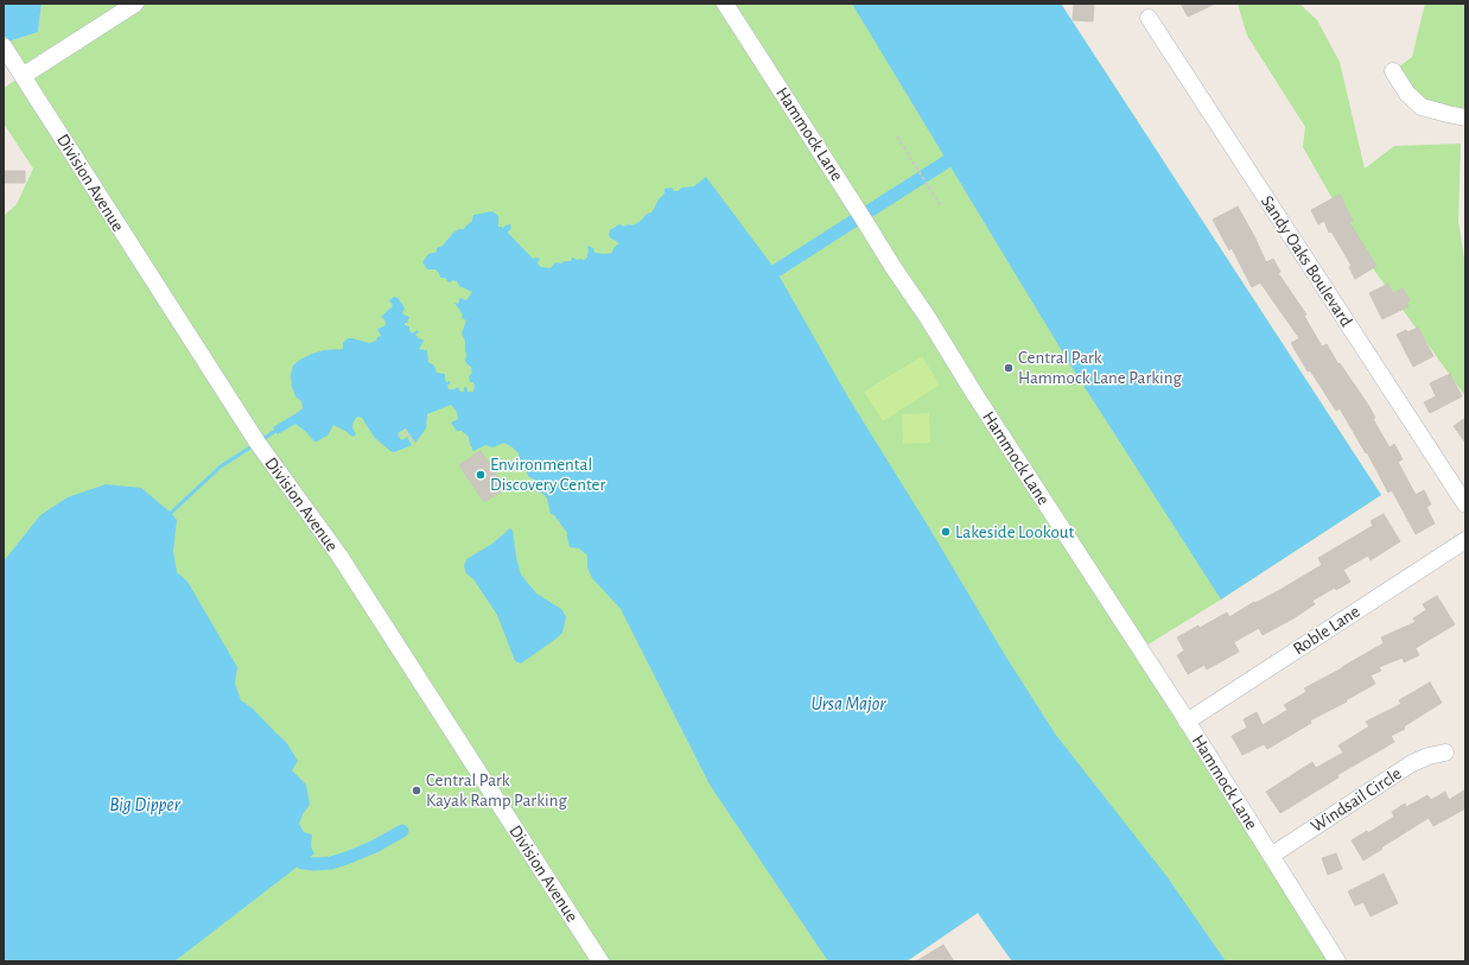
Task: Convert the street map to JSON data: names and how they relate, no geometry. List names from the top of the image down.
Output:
{
  "streets": {
    "street": [
      "Hammock Lane",
      "Division Avenue",
      "Sandy Oaks Boulevard",
      "Roble Lane",
      "Windsail Circle"
    ]
  },
  "crossings": [
    ["Hammock Lane", "Roble Lane"],
    ["Hammock Lane", "Windsail Circle"]
  ],
  "water": ["Ursa Major", "Big Dipper"],
  "places": [
    "Central Park Hammock Lane Parking",
    "Environmental Discovery Center",
    "Lakeside Lookout",
    "Central Park Kayak Ramp Parking"
  ]
}
